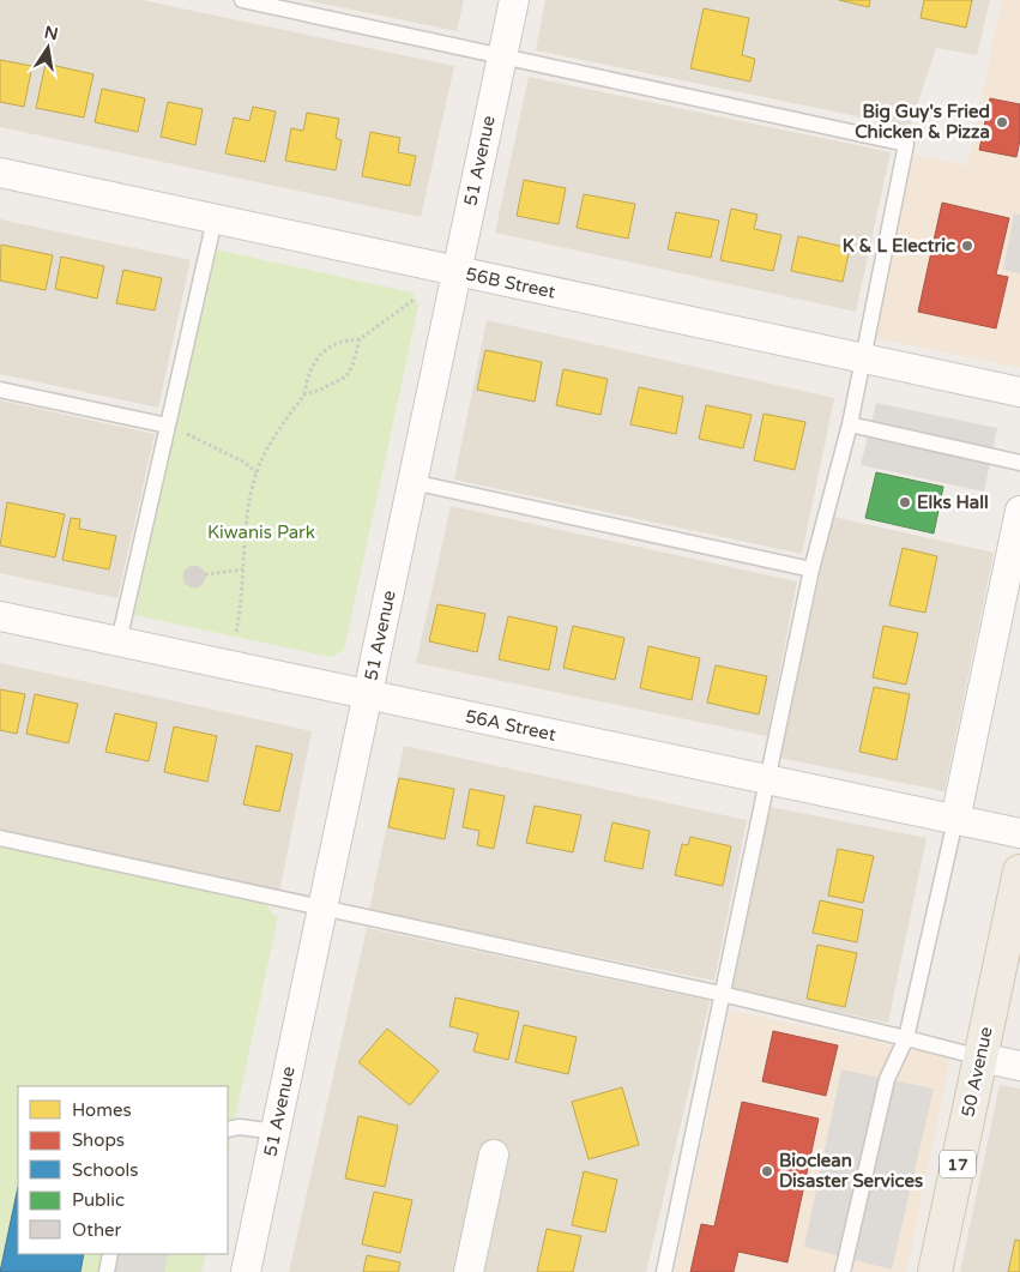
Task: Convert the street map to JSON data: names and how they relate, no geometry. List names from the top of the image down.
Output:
{
  "streets": {
    "main road": ["50 Avenue", "17"],
    "street": ["51 Avenue", "56B Street", "56A Street"]
  },
  "crossings": [
    ["51 Avenue", "56B Street"],
    ["51 Avenue", "56A Street"]
  ],
  "parks": ["Kiwanis Park"],
  "places": [
    "Big Guy's Fried Chicken & Pizza",
    "K & L Electric",
    "Elks Hall",
    "Bioclean Disaster Services"
  ],
  "legend": [
    "Homes",
    "Shops",
    "Schools",
    "Public",
    "Other"
  ],
  "north": "top"
}
